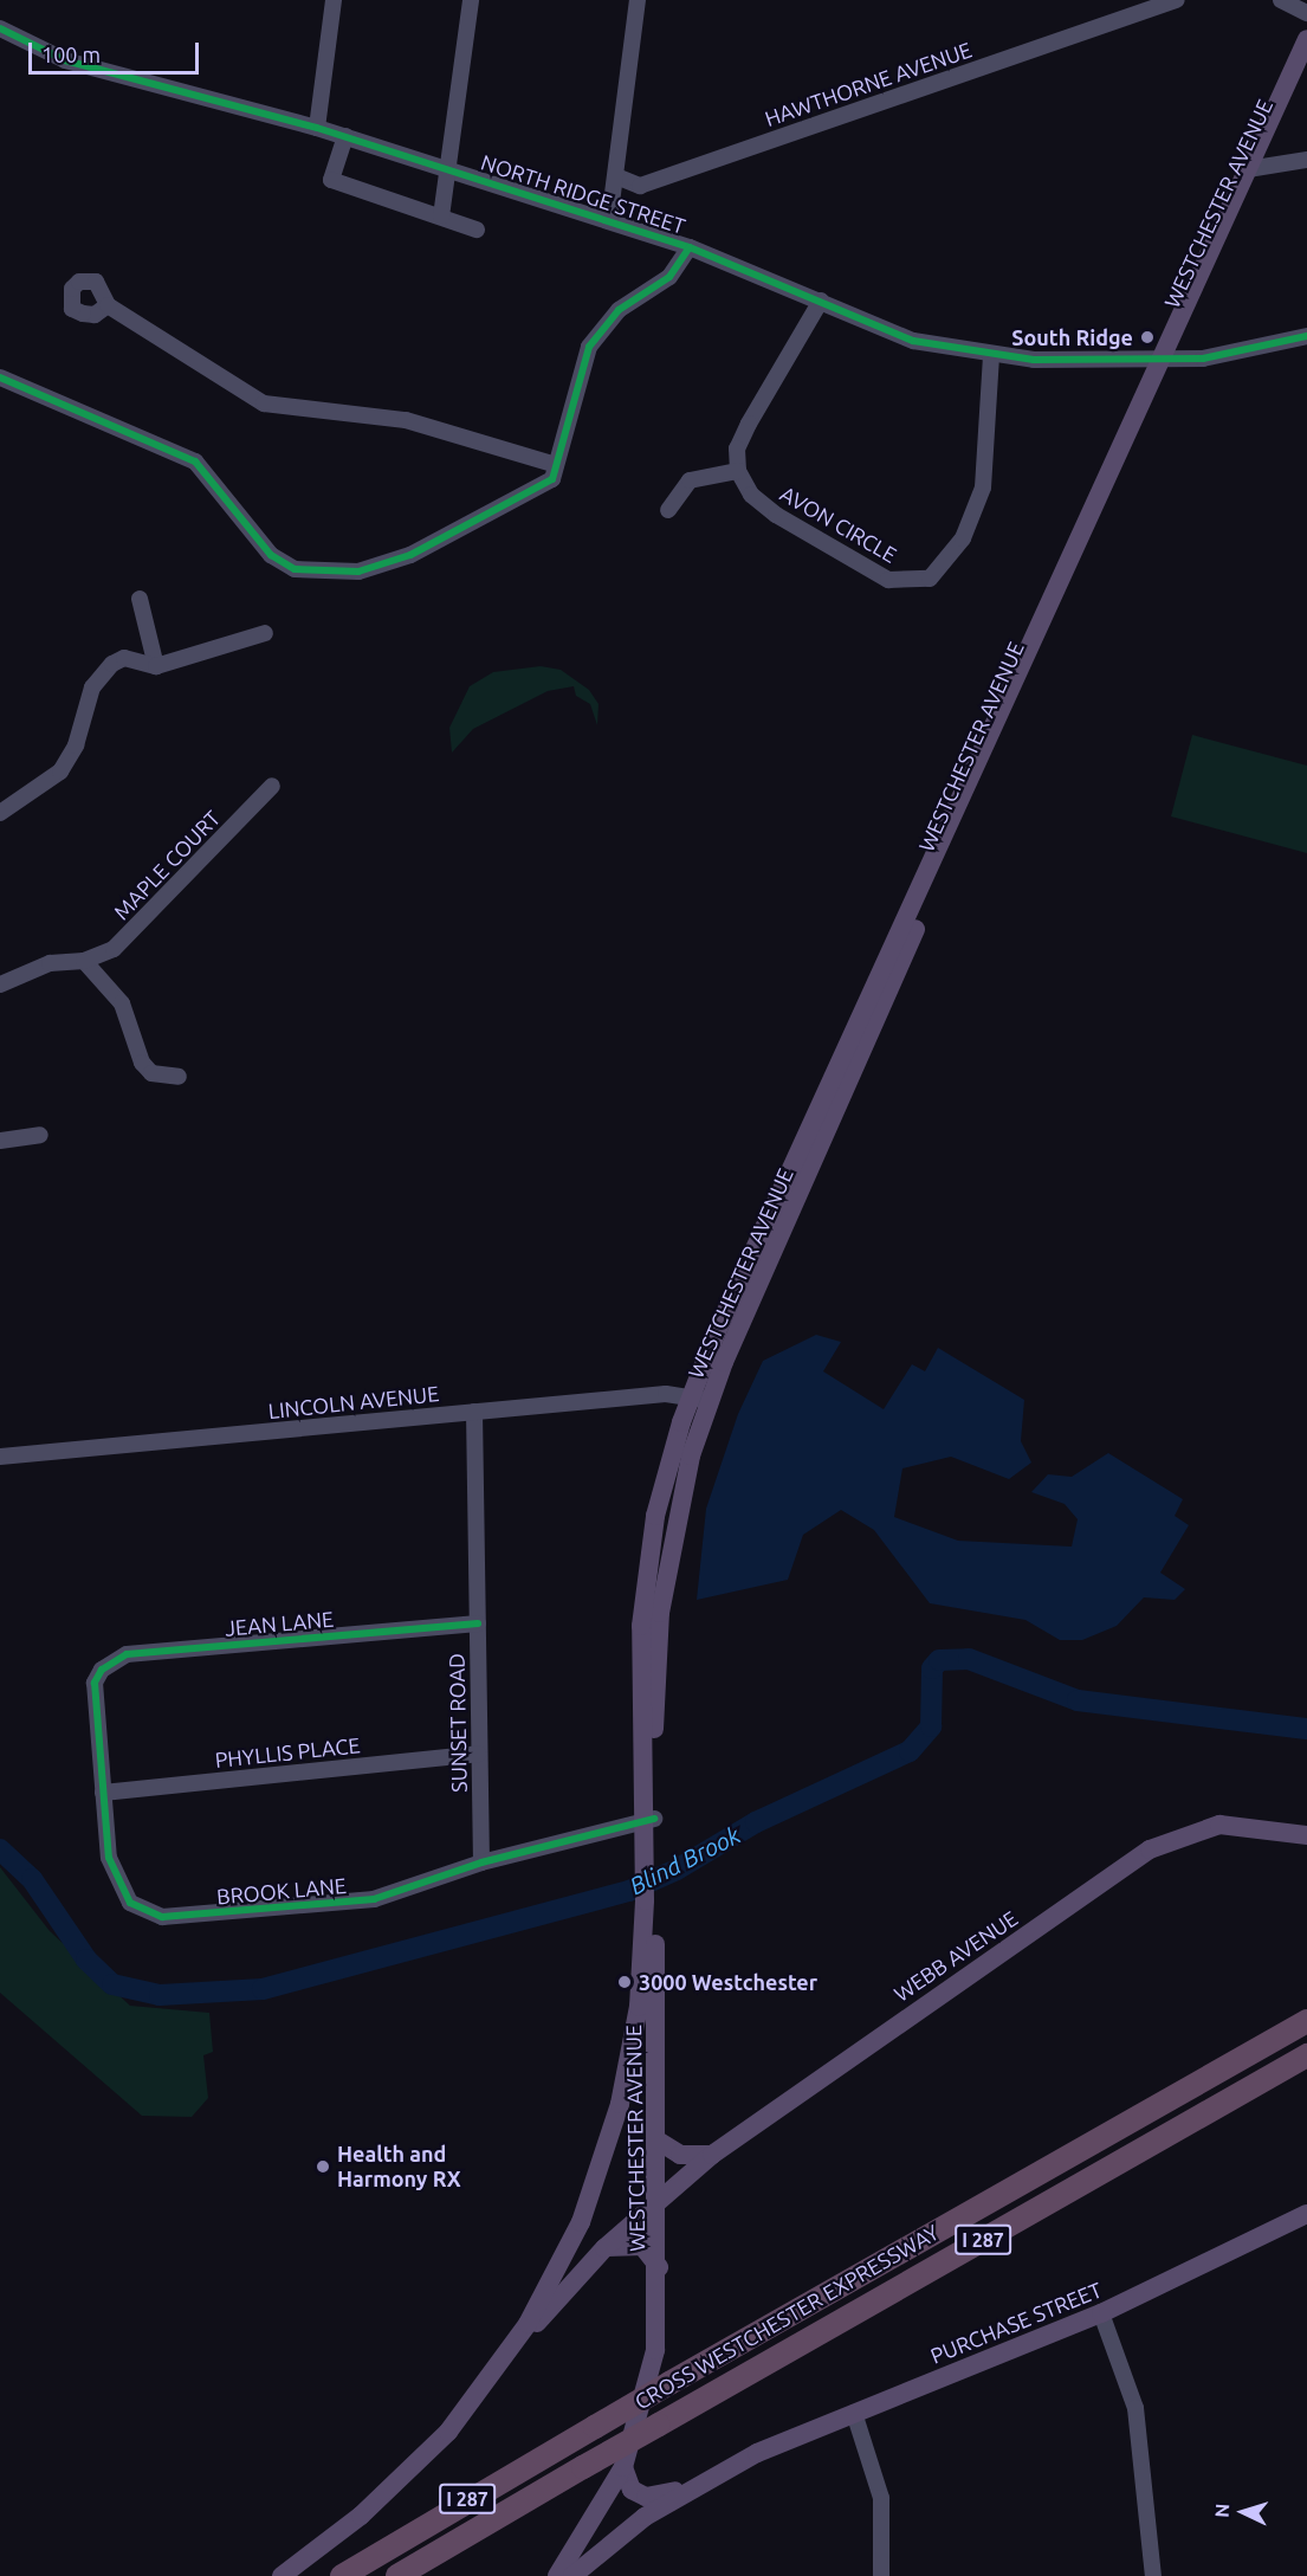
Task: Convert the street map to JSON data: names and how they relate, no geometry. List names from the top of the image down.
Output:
{
  "streets": {
    "highway": ["I 287", "CROSS WESTCHESTER EXPRESSWAY"],
    "main road": ["WESTCHESTER AVENUE", "WEBB AVENUE", "PURCHASE STREET"],
    "street": [
      "HAWTHORNE AVENUE",
      "NORTH RIDGE STREET",
      "AVON CIRCLE",
      "MAPLE COURT",
      "LINCOLN AVENUE",
      "JEAN LANE",
      "SUNSET ROAD",
      "PHYLLIS PLACE",
      "BROOK LANE"
    ]
  },
  "crossings": [
    ["NORTH RIDGE STREET", "WESTCHESTER AVENUE"],
    ["NORTH RIDGE STREET", "AVON CIRCLE"],
    ["WESTCHESTER AVENUE", "LINCOLN AVENUE"],
    ["WESTCHESTER AVENUE", "BROOK LANE"],
    ["WESTCHESTER AVENUE", "WEBB AVENUE"],
    ["LINCOLN AVENUE", "SUNSET ROAD"],
    ["JEAN LANE", "SUNSET ROAD"],
    ["JEAN LANE", "BROOK LANE"],
    ["SUNSET ROAD", "PHYLLIS PLACE"],
    ["SUNSET ROAD", "BROOK LANE"],
    ["PHYLLIS PLACE", "BROOK LANE"]
  ],
  "water": ["Blind Brook"],
  "places": ["South Ridge", "3000 Westchester", "Health and Harmony RX"],
  "scale_bar": "100 m",
  "north": "left"
}
